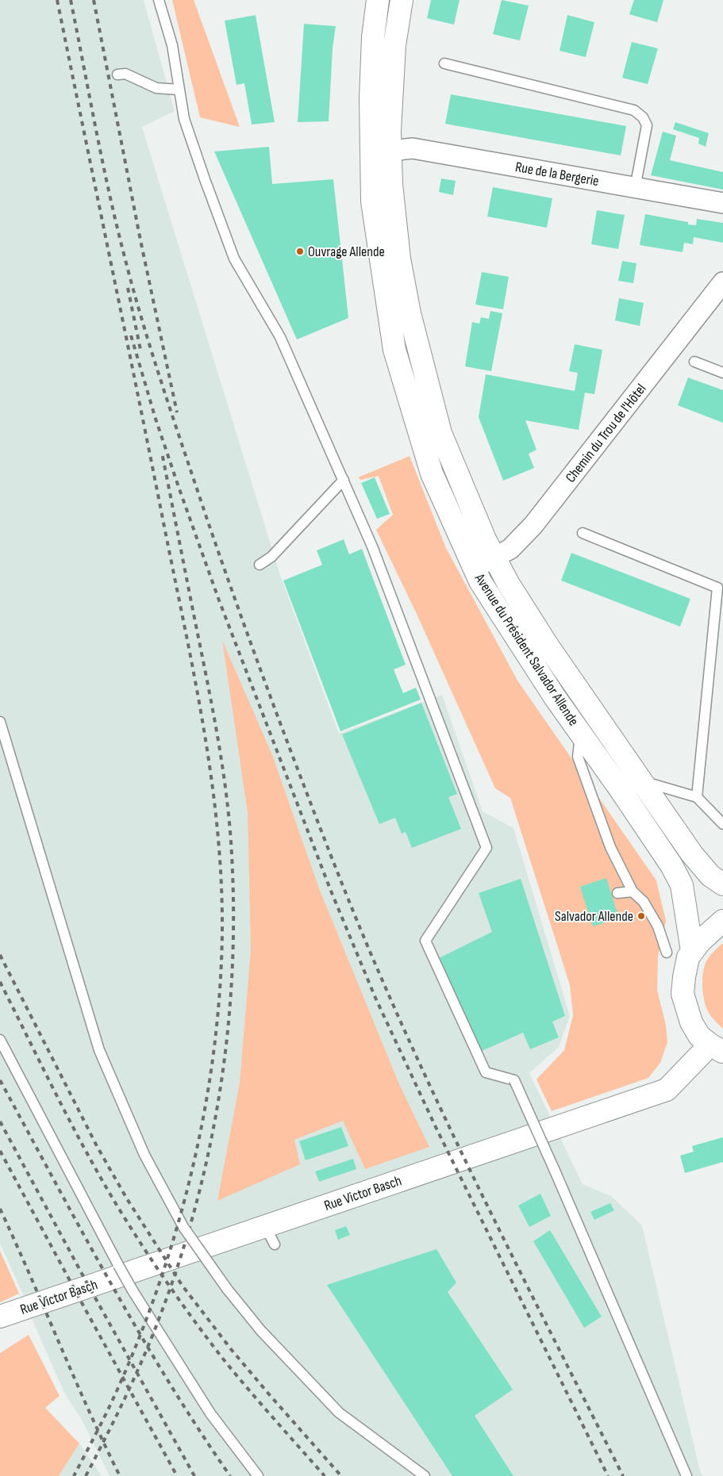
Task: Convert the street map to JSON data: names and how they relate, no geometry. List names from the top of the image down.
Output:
{
  "streets": {
    "street": [
      "Rue de la Bergerie",
      "Chemin du Trou de l'Hôtel",
      "Avenue du Président Salvador Allende",
      "Rue Victor Basch"
    ]
  },
  "crossings": [
    ["Rue de la Bergerie", "Avenue du Président Salvador Allende"],
    ["Chemin du Trou de l'Hôtel", "Avenue du Président Salvador Allende"]
  ],
  "places": ["Ouvrage Allende", "Salvador Allende"]
}
